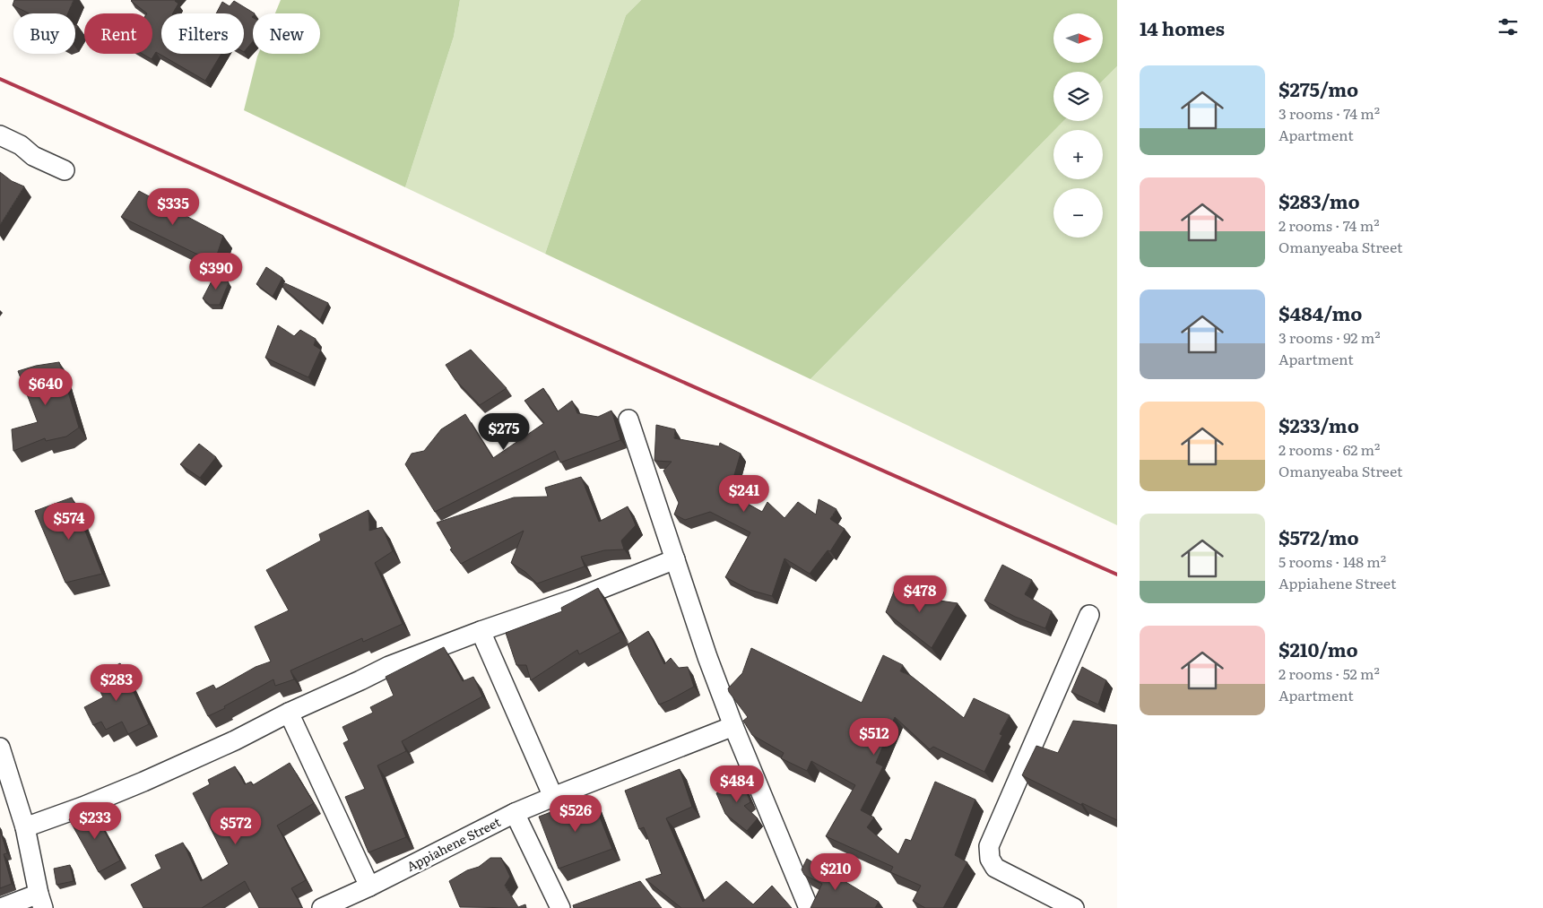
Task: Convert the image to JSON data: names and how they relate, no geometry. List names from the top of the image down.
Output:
{
  "streets": {
    "street": ["Appiahene Street"]
  },
  "north": "right",
  "page": {
    "heading": "14 homes",
    "map_buttons": ["+", "−"],
    "chip": [
      "Buy",
      "Rent",
      "Filters",
      "New"
    ],
    "list": [
      {
        "name": "$275/mo",
        "note": "3 rooms · 74 m² · Apartment"
      },
      {
        "name": "$283/mo",
        "note": "2 rooms · 74 m² · Omanyeaba Street"
      },
      {
        "name": "$484/mo",
        "note": "3 rooms · 92 m² · Apartment"
      },
      {
        "name": "$233/mo",
        "note": "2 rooms · 62 m² · Omanyeaba Street"
      },
      {
        "name": "$572/mo",
        "note": "5 rooms · 148 m² · Appiahene Street"
      },
      {
        "name": "$210/mo",
        "note": "2 rooms · 52 m² · Apartment"
      }
    ],
    "price": [
      "$335",
      "$390",
      "$640",
      "$275",
      "$241",
      "$574",
      "$478",
      "$283",
      "$512",
      "$484",
      "$526",
      "$233",
      "$572",
      "$210"
    ]
  }
}
